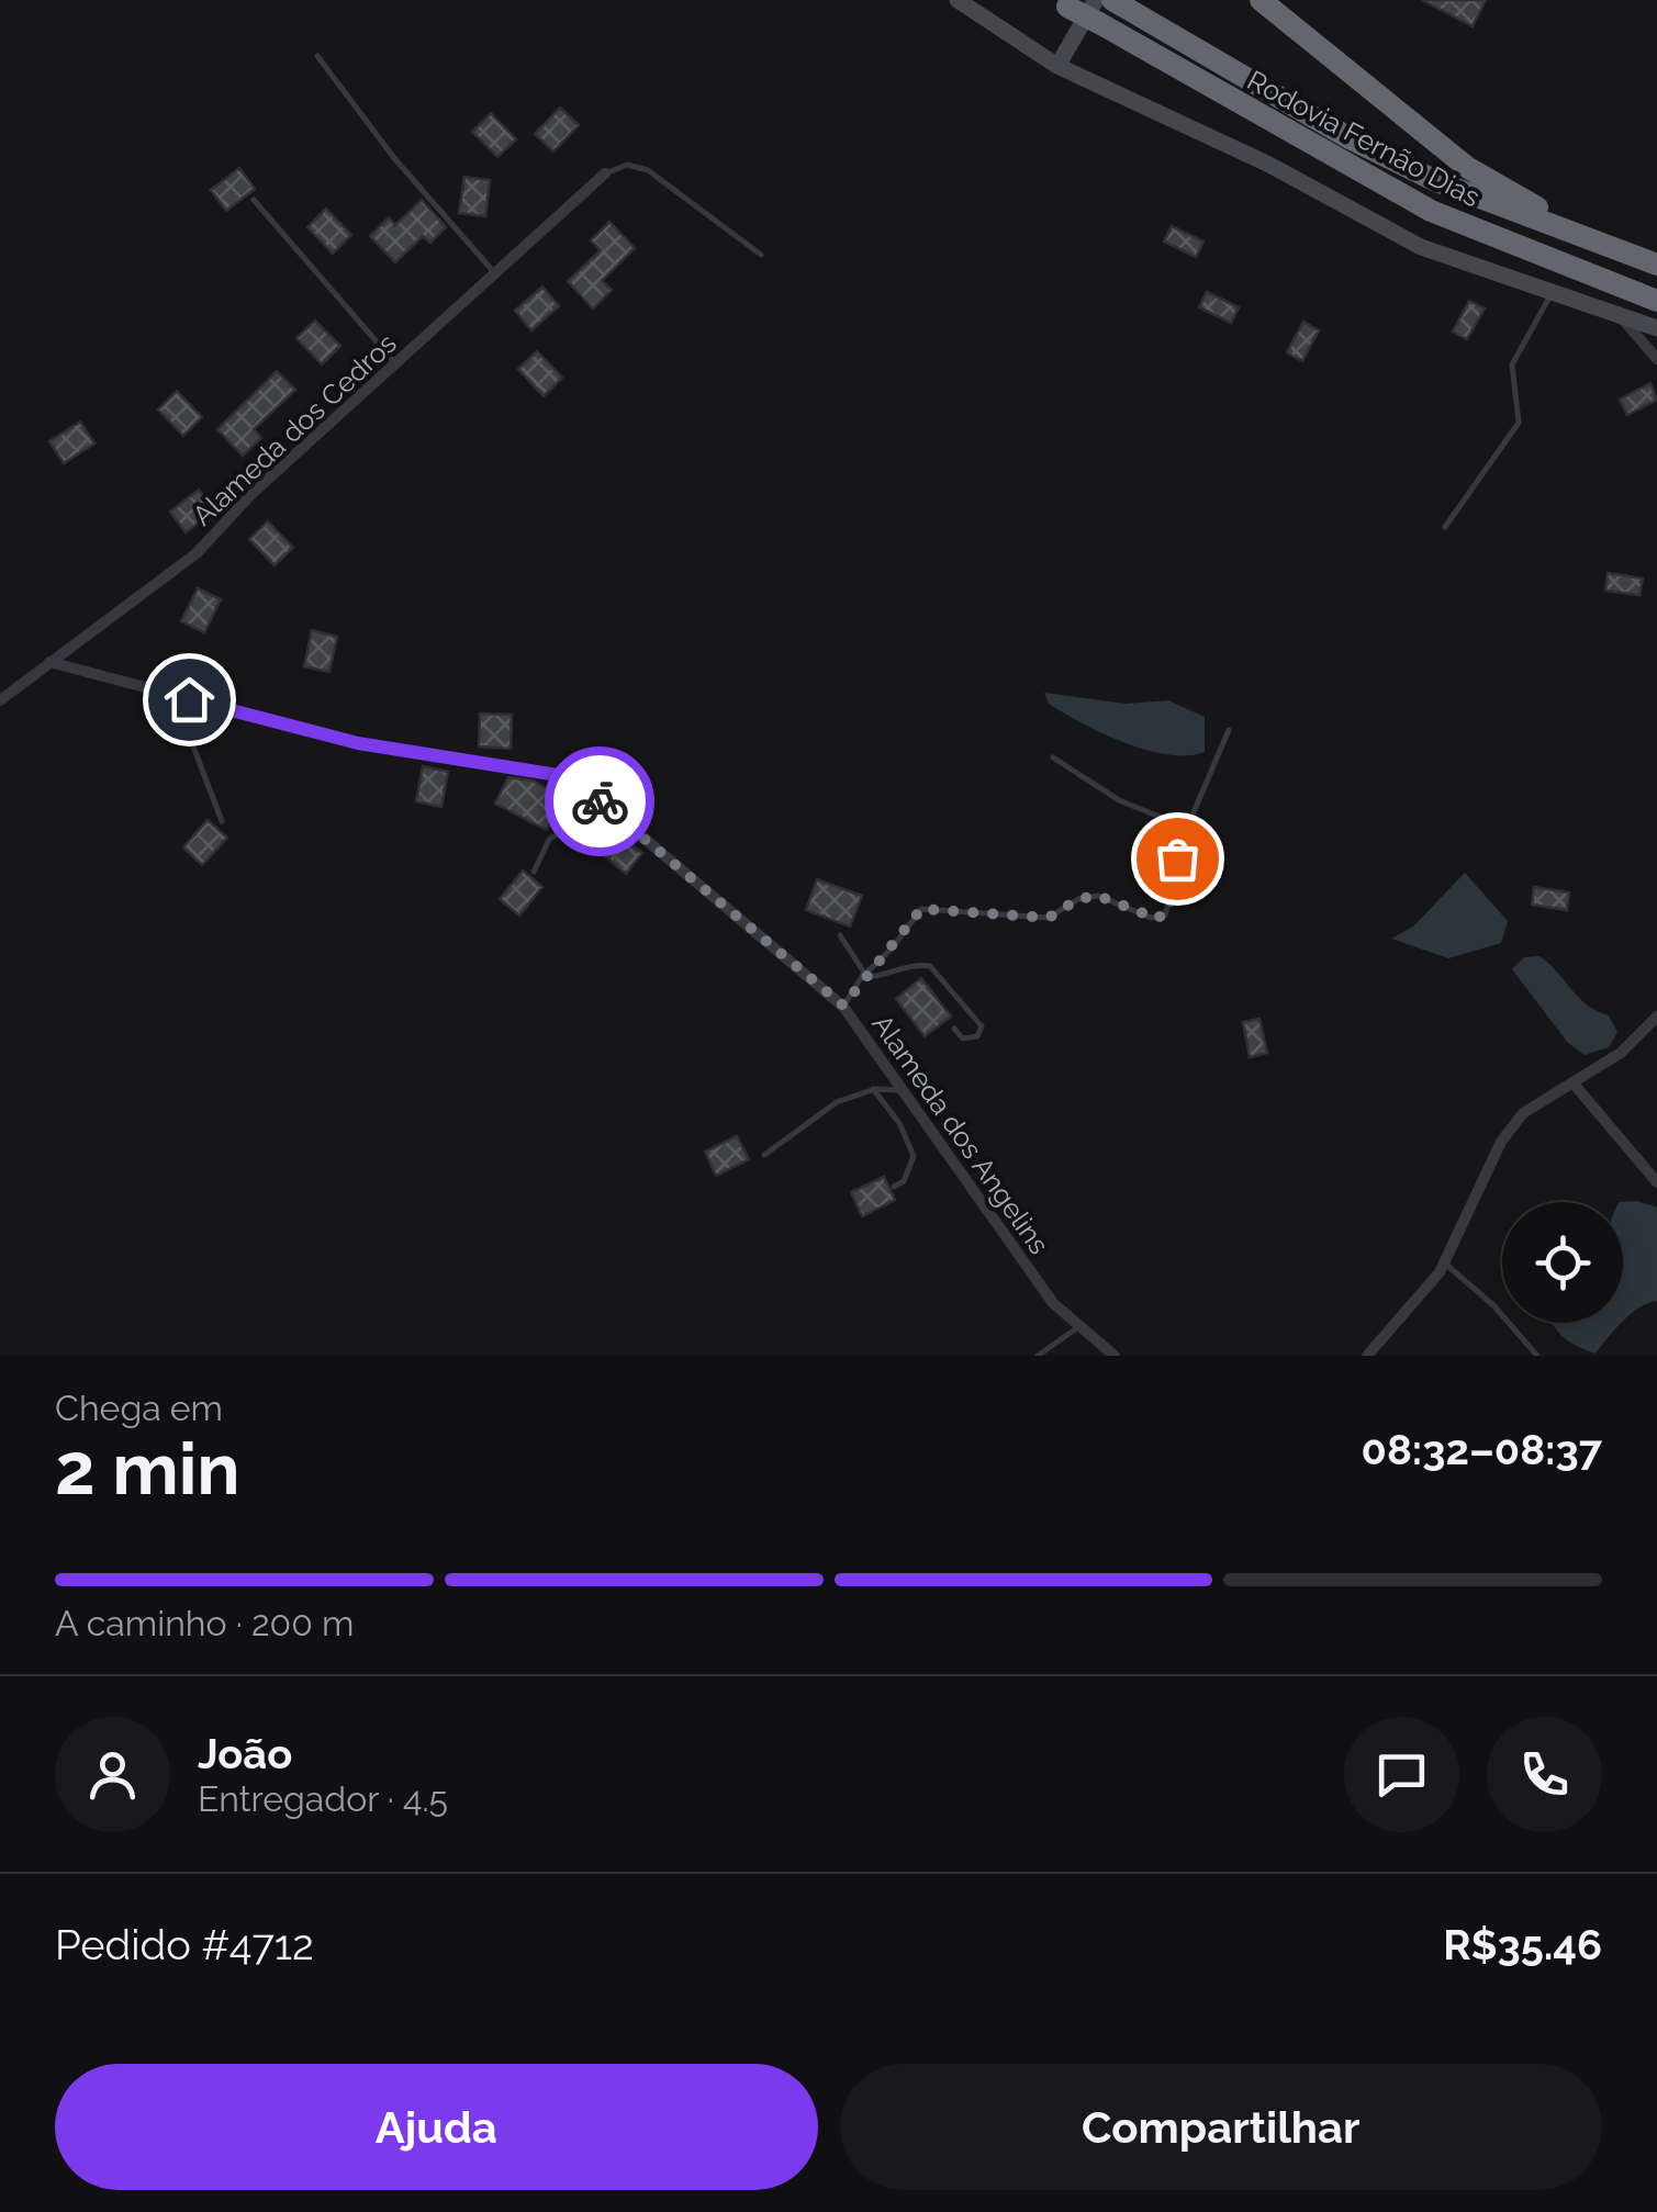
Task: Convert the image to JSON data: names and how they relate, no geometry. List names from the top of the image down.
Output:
{
  "streets": {
    "highway": ["Rodovia Fernão Dias"],
    "street": ["Alameda dos Cedros", "Alameda dos Angelins"]
  },
  "crossings": [
    ["Alameda dos Cedros", "Alameda dos Angelins"]
  ],
  "page": {
    "heading": ["2 min", "Chega em", "08:32–08:37"],
    "panel": [
      "João",
      "Entregador · 4.5",
      "Pedido #4712",
      "R$35.46"
    ],
    "bar": "A caminho · 200 m",
    "buttons": ["Ajuda", "Compartilhar"]
  }
}
